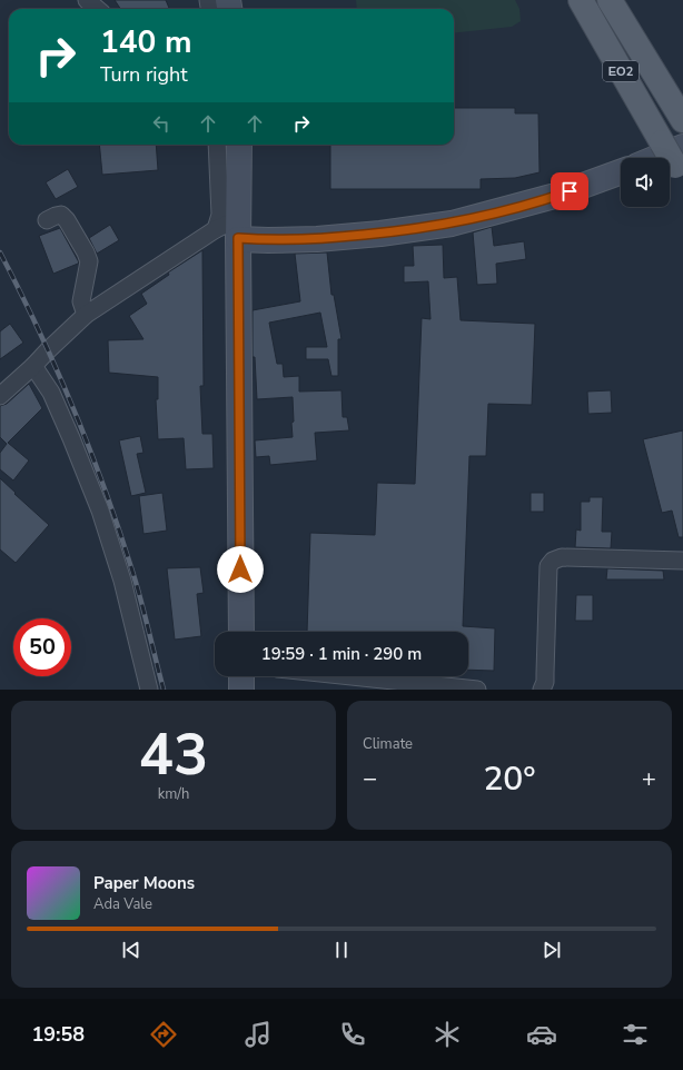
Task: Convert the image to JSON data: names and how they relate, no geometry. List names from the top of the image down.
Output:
{
  "streets": {
    "main road": ["ΕΟ2"]
  },
  "page": {
    "turn": ["140 m", "Turn right"],
    "limit": "50",
    "trip": "19:59 · 1 min · 290 m",
    "tile": [
      ["43", "km/h"],
      "Climate"
    ],
    "heat": ["−", "20°", "+"],
    "song": ["Paper Moons", "Ada Vale"],
    "tabs": "19:58"
  }
}
